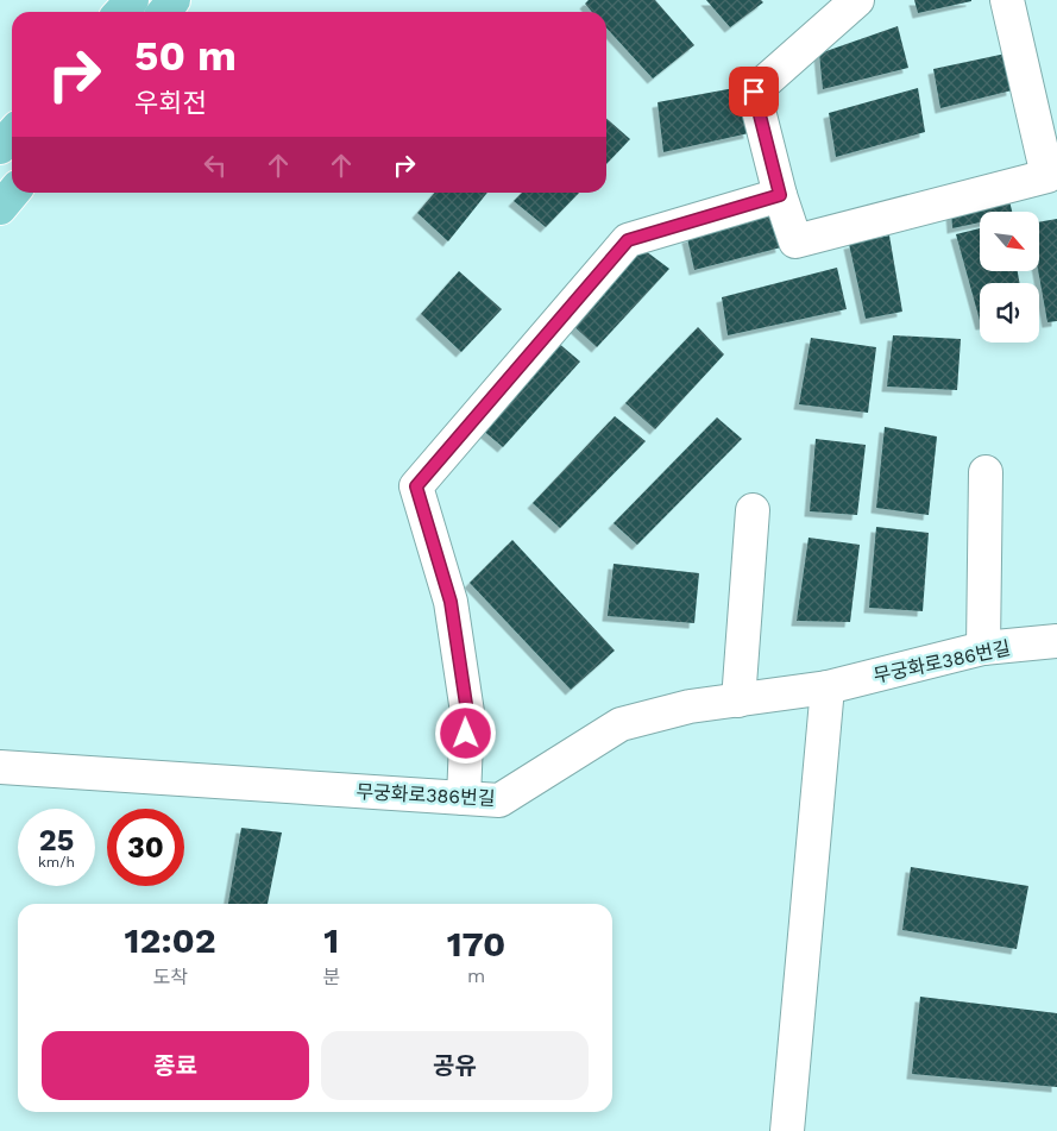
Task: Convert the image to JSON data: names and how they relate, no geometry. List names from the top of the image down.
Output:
{
  "streets": {
    "street": ["무궁화로386번길"]
  },
  "north": "bottom right",
  "page": {
    "turn": ["50 m", "우회전"],
    "speed": "25 km/h",
    "limit": "30",
    "eta": [
      "12:02",
      "도착",
      "1",
      "분",
      "170",
      "m"
    ],
    "buttons": ["종료", "공유"]
  }
}
